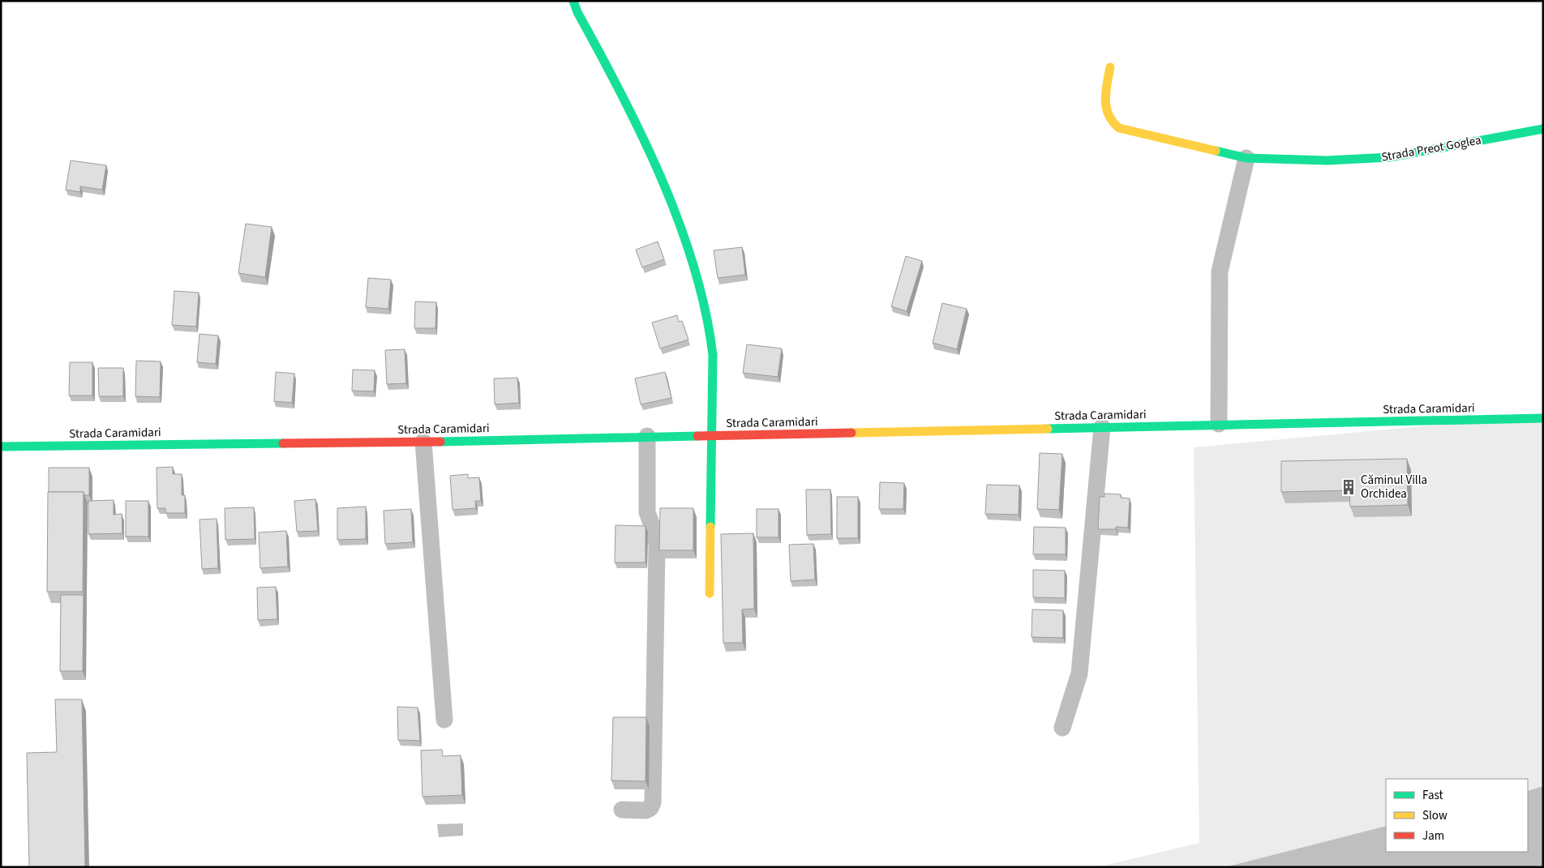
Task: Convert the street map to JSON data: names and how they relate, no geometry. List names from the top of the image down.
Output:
{
  "streets": {
    "main road": ["Strada Preot Goglea", "Strada Caramidari"]
  },
  "places": {
    "building": ["Căminul Villa Orchidea"]
  },
  "legend": ["Fast", "Slow", "Jam"]
}
